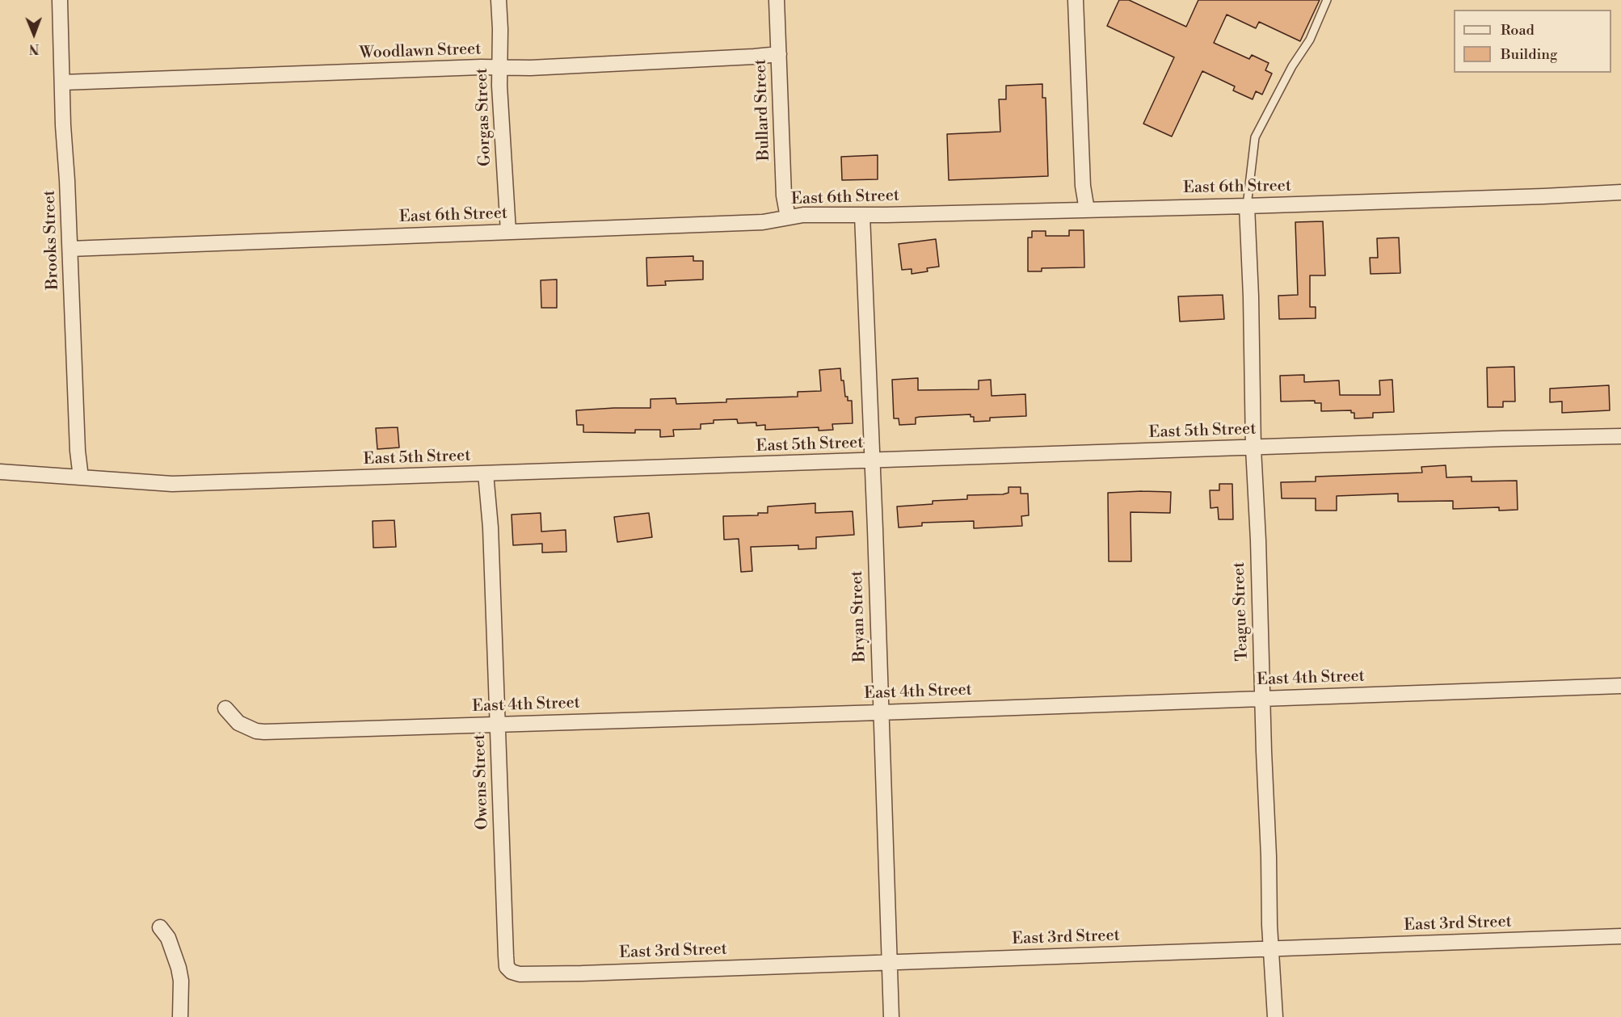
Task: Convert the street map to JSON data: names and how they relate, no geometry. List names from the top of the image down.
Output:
{
  "streets": {
    "street": [
      "Woodlawn Street",
      "Bullard Street",
      "Gorgas Street",
      "East 6th Street",
      "Brooks Street",
      "East 5th Street",
      "Teague Street",
      "Bryan Street",
      "East 4th Street",
      "Owens Street",
      "East 3rd Street"
    ]
  },
  "crossings": [
    ["Woodlawn Street", "Bullard Street"],
    ["Woodlawn Street", "Gorgas Street"],
    ["Woodlawn Street", "Brooks Street"],
    ["Bullard Street", "East 6th Street"],
    ["Gorgas Street", "East 6th Street"],
    ["East 6th Street", "Brooks Street"],
    ["East 6th Street", "Teague Street"],
    ["East 6th Street", "Bryan Street"],
    ["Brooks Street", "East 5th Street"],
    ["East 5th Street", "Teague Street"],
    ["East 5th Street", "Bryan Street"],
    ["East 5th Street", "Owens Street"],
    ["Teague Street", "East 4th Street"],
    ["Teague Street", "East 3rd Street"],
    ["Bryan Street", "East 4th Street"],
    ["Bryan Street", "East 3rd Street"],
    ["East 4th Street", "Owens Street"],
    ["Owens Street", "East 3rd Street"]
  ],
  "legend": ["Road", "Building"],
  "north": "bottom"
}
